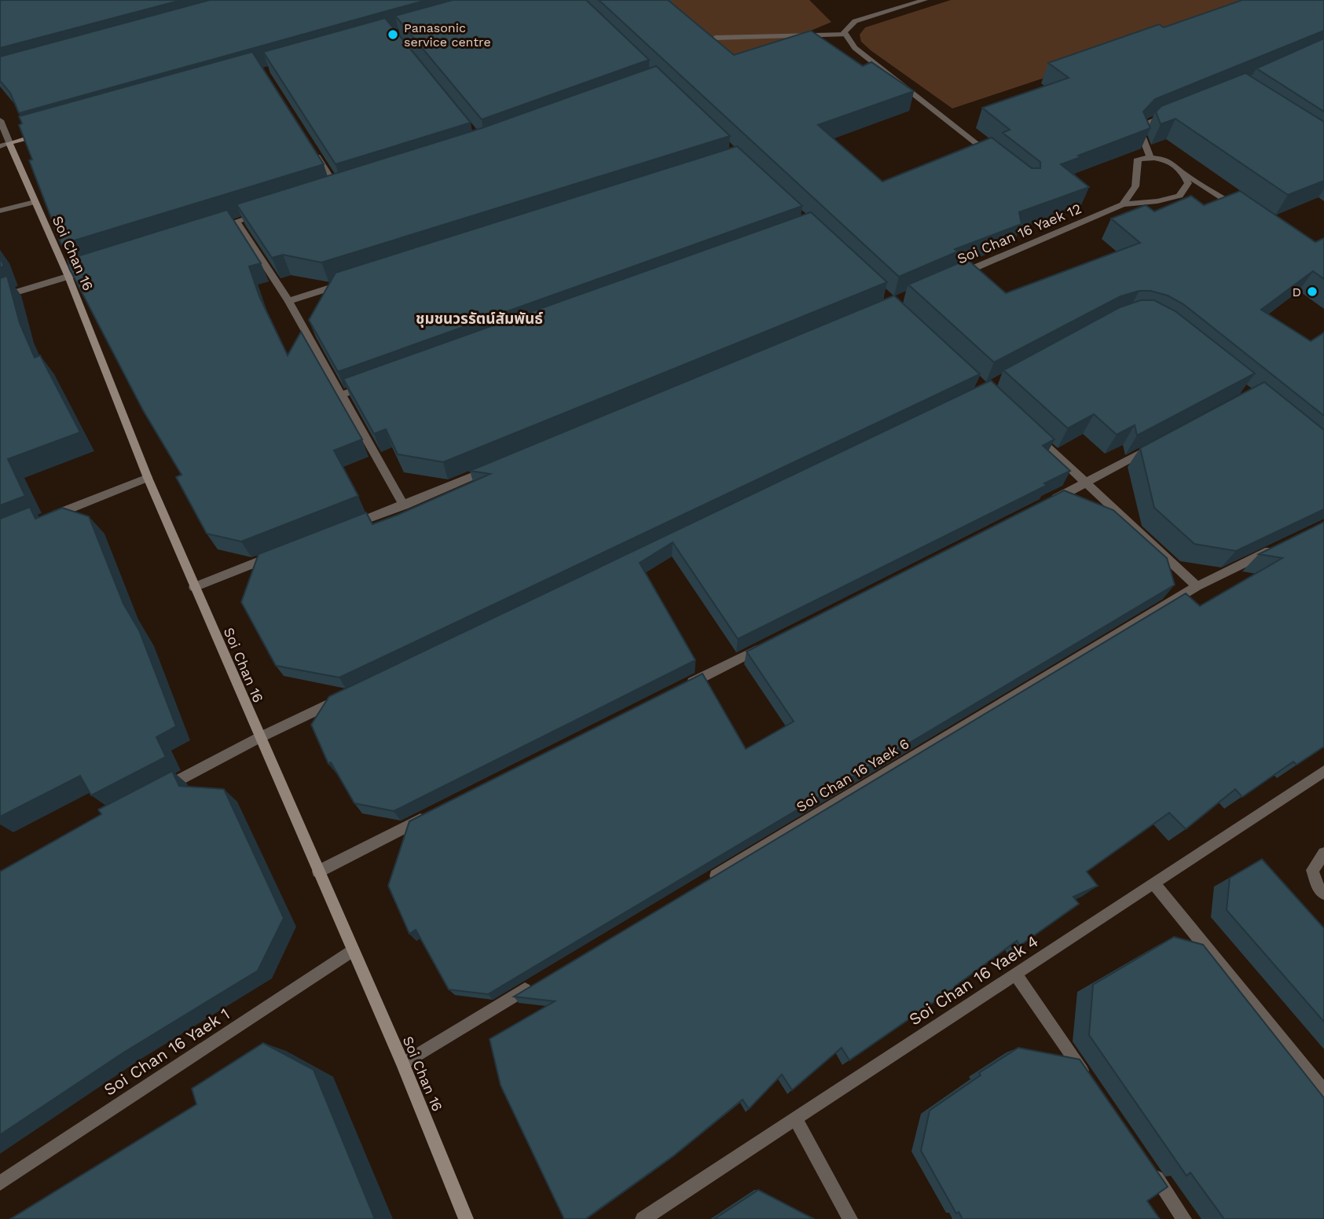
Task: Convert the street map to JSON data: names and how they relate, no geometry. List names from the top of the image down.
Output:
{
  "streets": {
    "street": [
      "Soi Chan 16 Yaek 12",
      "Soi Chan 16",
      "Soi Chan 16 Yaek 6",
      "Soi Chan 16 Yaek 4",
      "Soi Chan 16 Yaek 1"
    ]
  },
  "crossings": [
    ["Soi Chan 16", "Soi Chan 16 Yaek 1"]
  ],
  "districts": ["ชุมชนวรรัตน์สัมพันธ์"],
  "places": ["Panasonic service centre", "D"]
}
